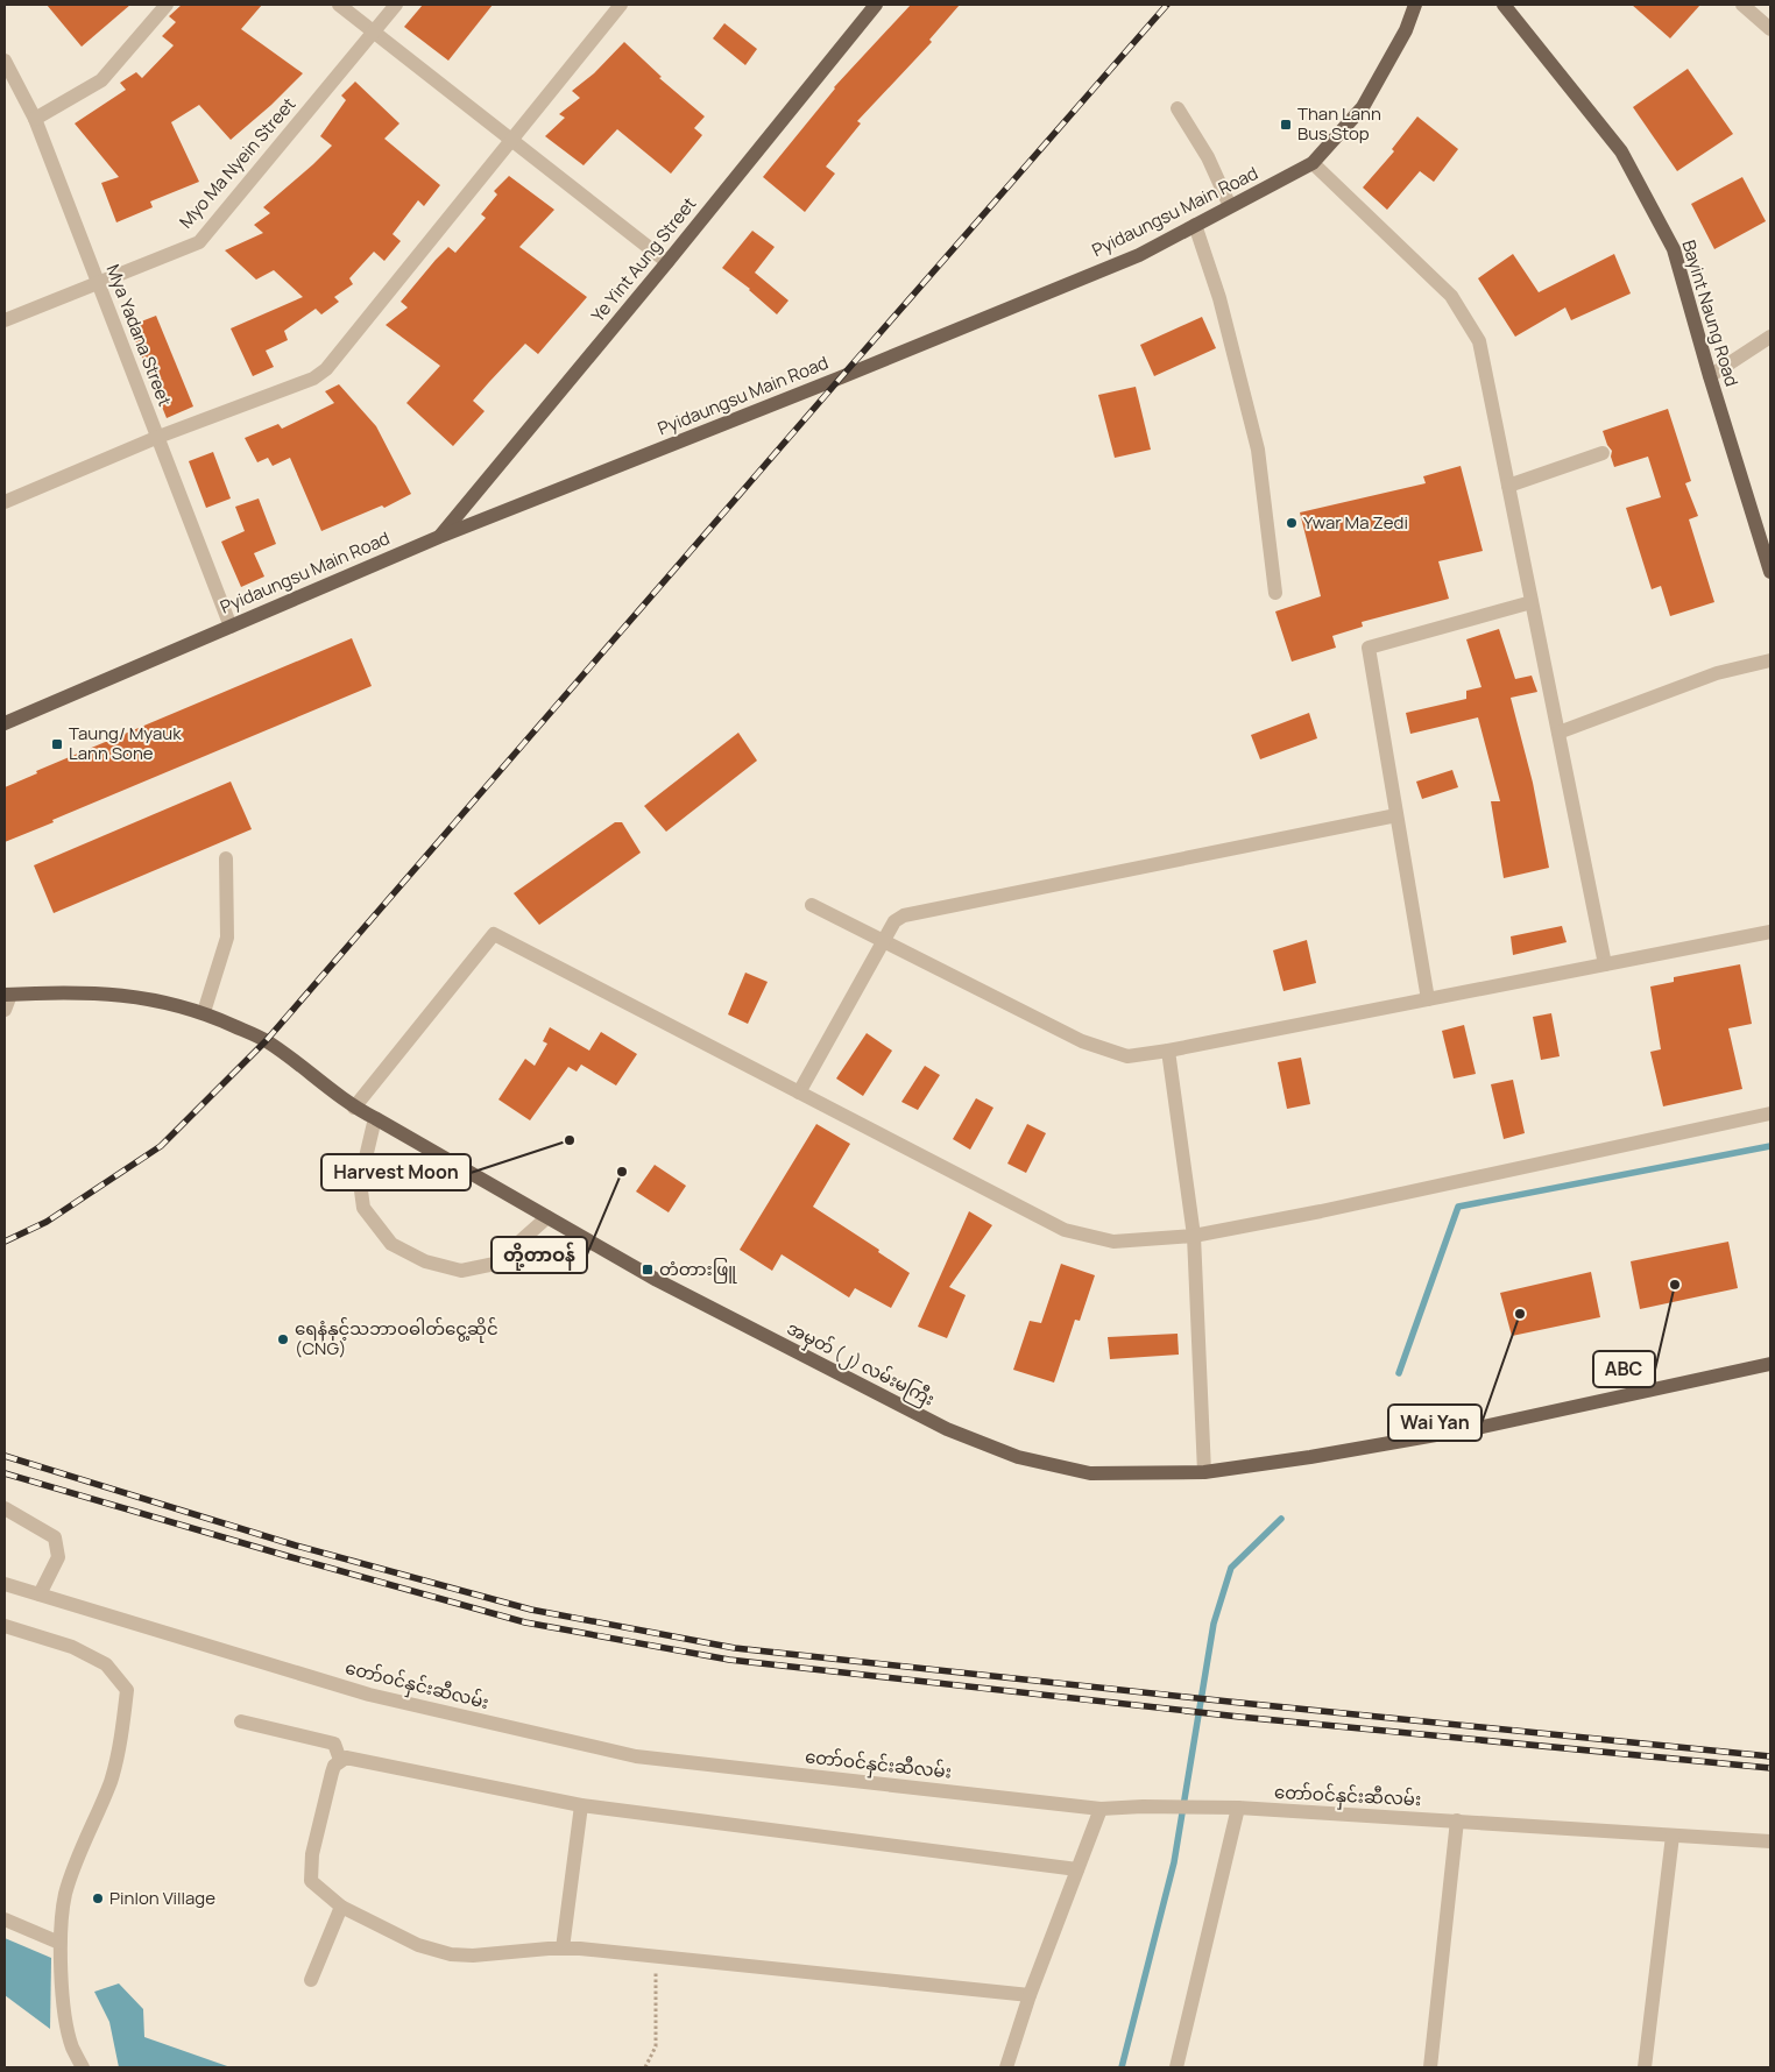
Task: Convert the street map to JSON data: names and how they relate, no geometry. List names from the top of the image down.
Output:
{
  "streets": {
    "main road": [
      "Pyidaungsu Main Road",
      "Ye Yint Aung Street",
      "Bayint Naung Road",
      "အမှတ် (၂) လမ်းမကြီး"
    ],
    "street": ["Myo Ma Nyein Street", "Mya Yadana Street", "တော်ဝင်နှင်းဆီလမ်း"]
  },
  "crossings": [
    ["Myo Ma Nyein Street", "Mya Yadana Street"],
    ["Pyidaungsu Main Road", "Ye Yint Aung Street"],
    ["Pyidaungsu Main Road", "Mya Yadana Street"]
  ],
  "places": {
    "transit": ["Than Lann Bus Stop", "Taung/ Myauk Lann Sone", "တံတားဖြူ"],
    "other": [
      "Ywar Ma Zedi",
      "Harvest Moon",
      "တို့တာဝန်",
      "ABC",
      "Wai Yan",
      "ရေနံနှင့်သဘာဝဓါတ်ငွေ့ဆိုင် (CNG)",
      "Pinlon Village"
    ]
  }
}
